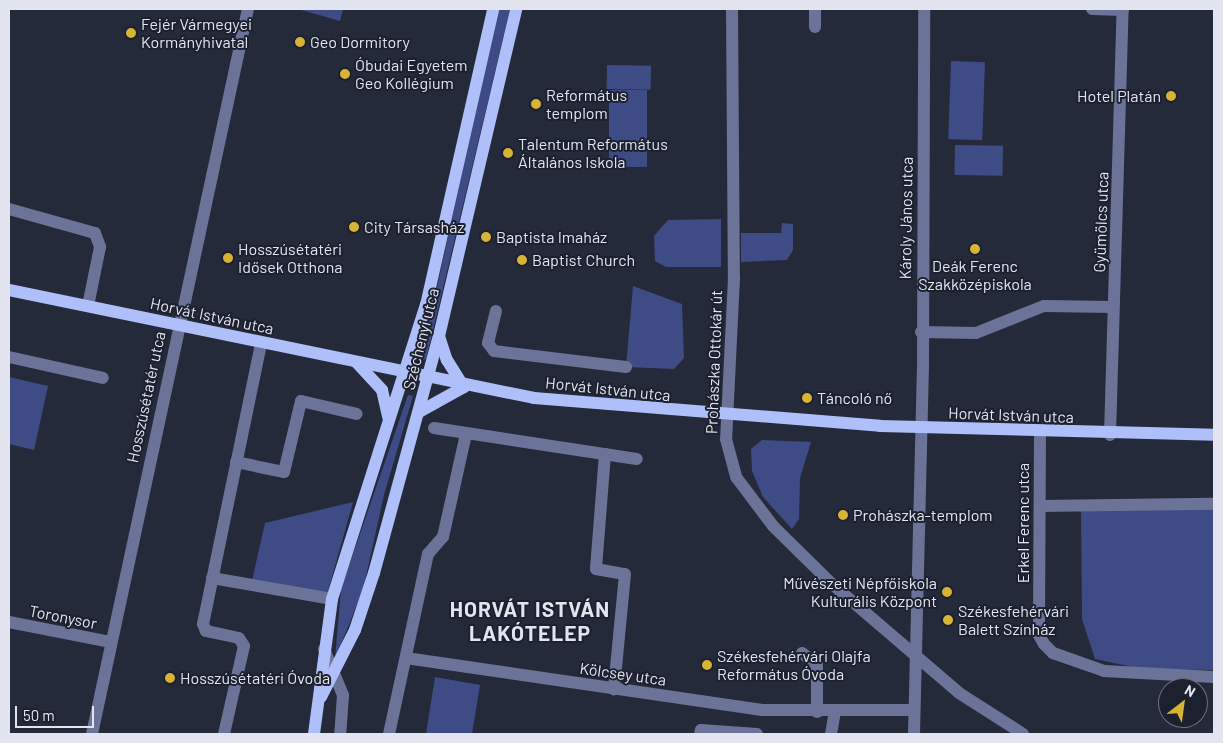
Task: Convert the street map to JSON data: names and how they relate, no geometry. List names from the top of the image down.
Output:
{
  "streets": {
    "main road": ["Horvát István utca", "Széchenyi utca"],
    "street": [
      "Károly János utca",
      "Gyümölcs utca",
      "Prohászka Ottokár út",
      "Hosszúsétatér utca",
      "Erkel Ferenc utca",
      "Toronysor",
      "Kölcsey utca"
    ]
  },
  "crossings": [
    ["Károly János utca", "Horvát István utca"],
    ["Károly János utca", "Prohászka Ottokár út"],
    ["Károly János utca", "Kölcsey utca"],
    ["Gyümölcs utca", "Horvát István utca"],
    ["Horvát István utca", "Széchenyi utca"],
    ["Horvát István utca", "Prohászka Ottokár út"],
    ["Horvát István utca", "Hosszúsétatér utca"],
    ["Horvát István utca", "Erkel Ferenc utca"],
    ["Hosszúsétatér utca", "Toronysor"]
  ],
  "districts": ["HORVÁT ISTVÁN LAKÓTELEP"],
  "places": [
    "Fejér Vármegyei Kormányhivatal",
    "Geo Dormitory",
    "Óbudai Egyetem Geo Kollégium",
    "Hotel Platán",
    "Református templom",
    "Talentum Református Általános Iskola",
    "City Társasház",
    "Baptista Imaház",
    "Deák Ferenc Szakközépiskola",
    "Hosszúsétatéri Idősek Otthona",
    "Baptist Church",
    "Táncoló nő",
    "Prohászka-templom",
    "Művészeti Népfőiskola Kulturális Központ",
    "Székesfehérvári Balett Színház",
    "Székesfehérvári Olajfa Református Óvoda",
    "Hosszúsétatéri Óvoda"
  ],
  "scale_bar": "50 m",
  "north": "top right"
}
